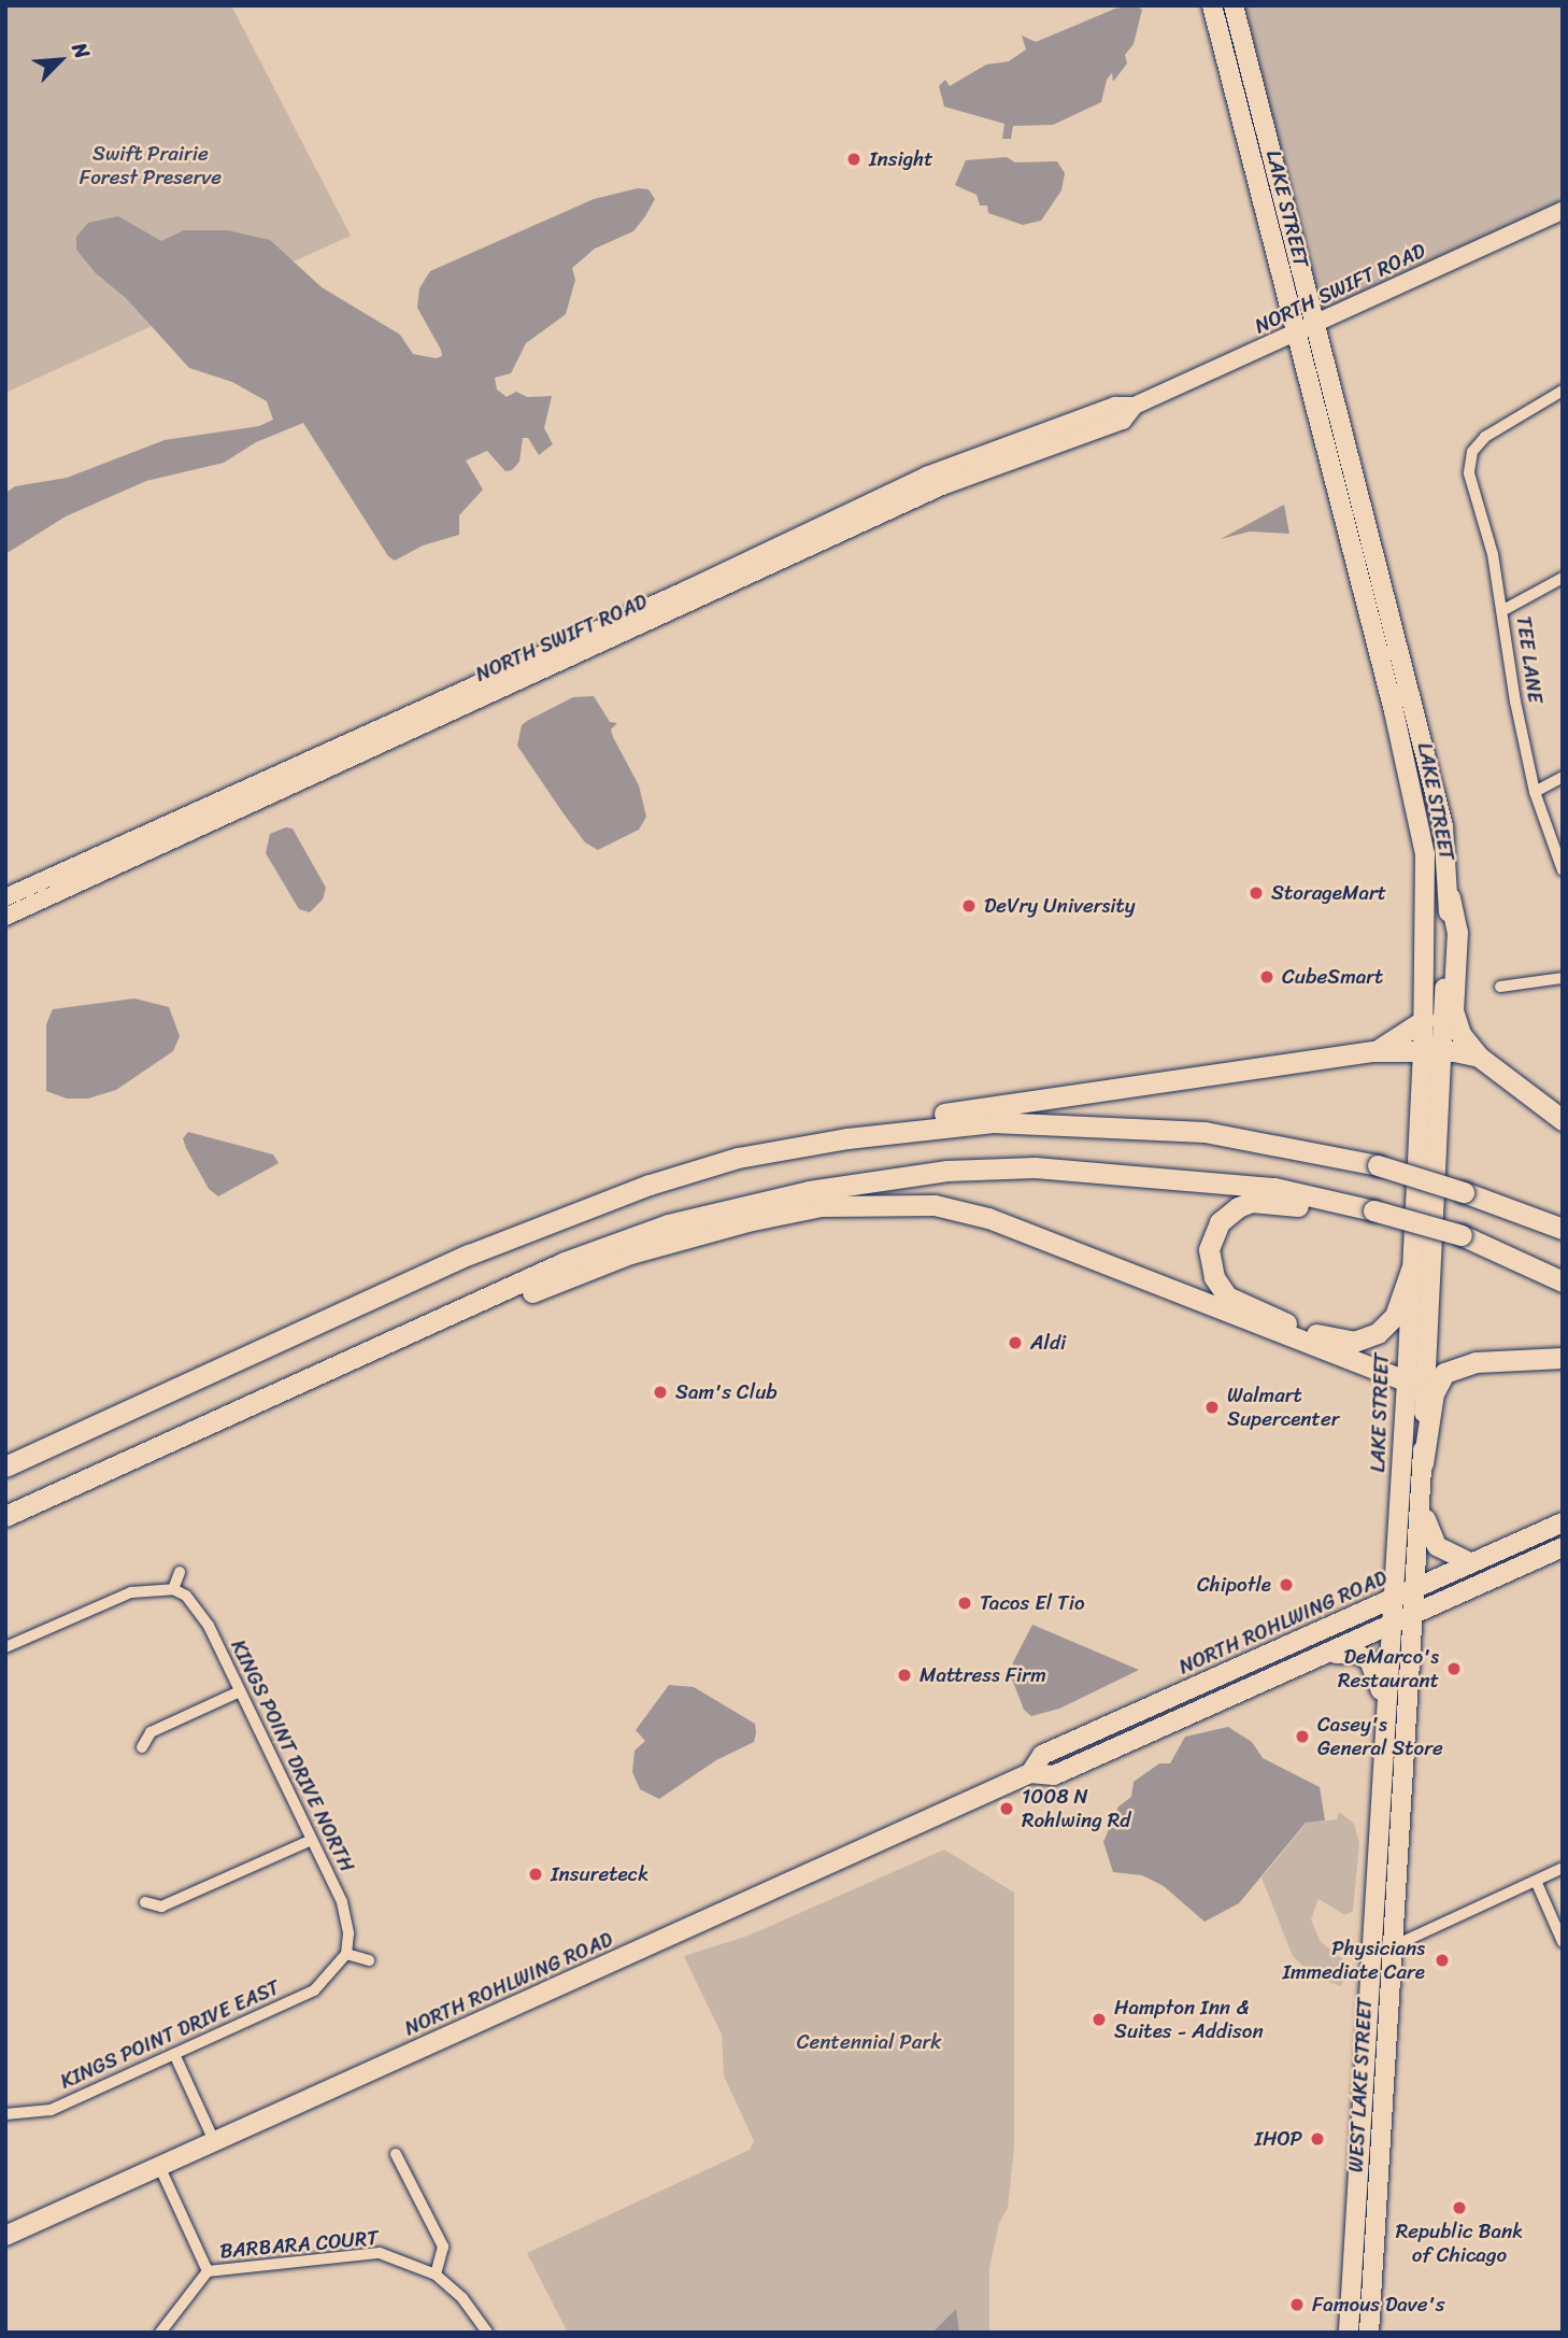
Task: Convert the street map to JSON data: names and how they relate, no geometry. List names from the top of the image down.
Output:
{
  "streets": {
    "main road": ["LAKE STREET", "NORTH ROHLWING ROAD", "WEST LAKE STREET"],
    "street": [
      "NORTH SWIFT ROAD",
      "TEE LANE",
      "KINGS POINT DRIVE NORTH",
      "KINGS POINT DRIVE EAST",
      "BARBARA COURT"
    ]
  },
  "crossings": [
    ["LAKE STREET", "NORTH SWIFT ROAD"],
    ["LAKE STREET", "NORTH ROHLWING ROAD"],
    ["LAKE STREET", "WEST LAKE STREET"],
    ["NORTH ROHLWING ROAD", "WEST LAKE STREET"],
    ["KINGS POINT DRIVE NORTH", "KINGS POINT DRIVE EAST"]
  ],
  "parks": ["Swift Prairie Forest Preserve", "Centennial Park"],
  "places": [
    "Insight",
    "StorageMart",
    "DeVry University",
    "CubeSmart",
    "Aldi",
    "Sam's Club",
    "Walmart Supercenter",
    "Chipotle",
    "Tacos El Tio",
    "DeMarco's Restaurant",
    "Mattress Firm",
    "Casey's General Store",
    "1008 N Rohlwing Rd",
    "Insureteck",
    "Physicians Immediate Care",
    "Hampton Inn & Suites - Addison",
    "IHOP",
    "Republic Bank of Chicago",
    "Famous Dave's"
  ],
  "north": "top right"
}
